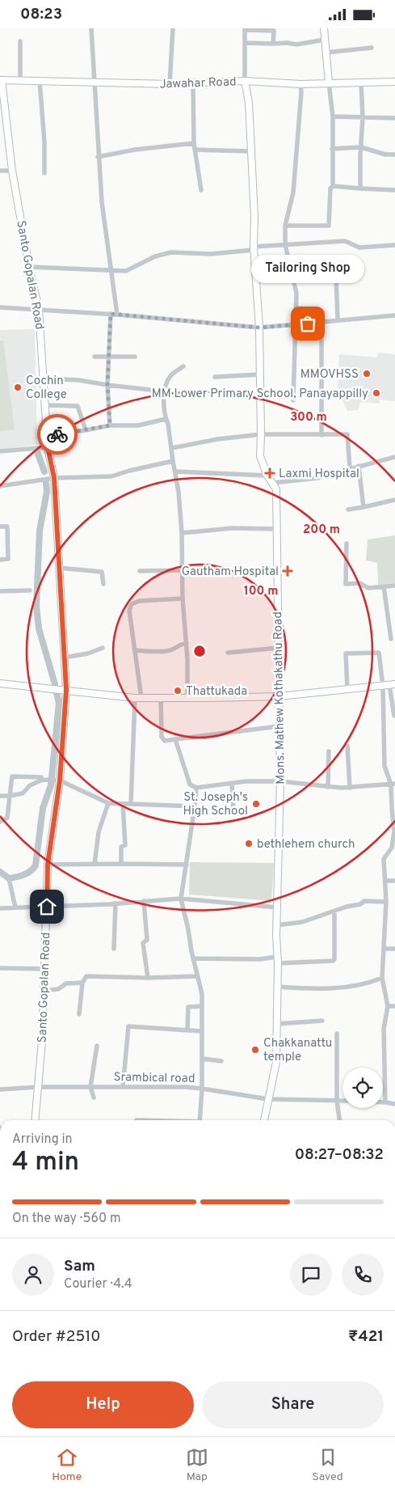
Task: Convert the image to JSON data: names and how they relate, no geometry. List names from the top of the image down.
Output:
{
  "streets": {
    "main road": ["Jawahar Road", "Santo Gopalan Road", "Mons. Mathew Kothakathu Road"],
    "street": ["Srambical road"]
  },
  "crossings": [
    ["Jawahar Road", "Santo Gopalan Road"],
    ["Jawahar Road", "Mons. Mathew Kothakathu Road"],
    ["Santo Gopalan Road", "Srambical road"],
    ["Mons. Mathew Kothakathu Road", "Srambical road"]
  ],
  "places": {
    "other": [
      "Tailoring Shop",
      "MMOVHSS",
      "Cochin College",
      "MM Lower Primary School, Panayappilly",
      "Thattukada",
      "St. Joseph's High School",
      "bethlehem church",
      "Chakkanattu temple"
    ],
    "health": ["Laxmi Hospital", "Gautham Hospital"]
  },
  "page": {
    "status": "08:23",
    "bubble": "Tailoring Shop",
    "heading": ["4 min", "Arriving in", "08:27–08:32"],
    "panel": [
      "Sam",
      "Courier · 4.4",
      "Order #2510",
      "₹421"
    ],
    "bar": "On the way · 560 m",
    "buttons": ["Help", "Share"],
    "tabs": ["Home", "Map", "Saved"]
  },
  "rings": ["300 m", "200 m", "100 m"]
}
